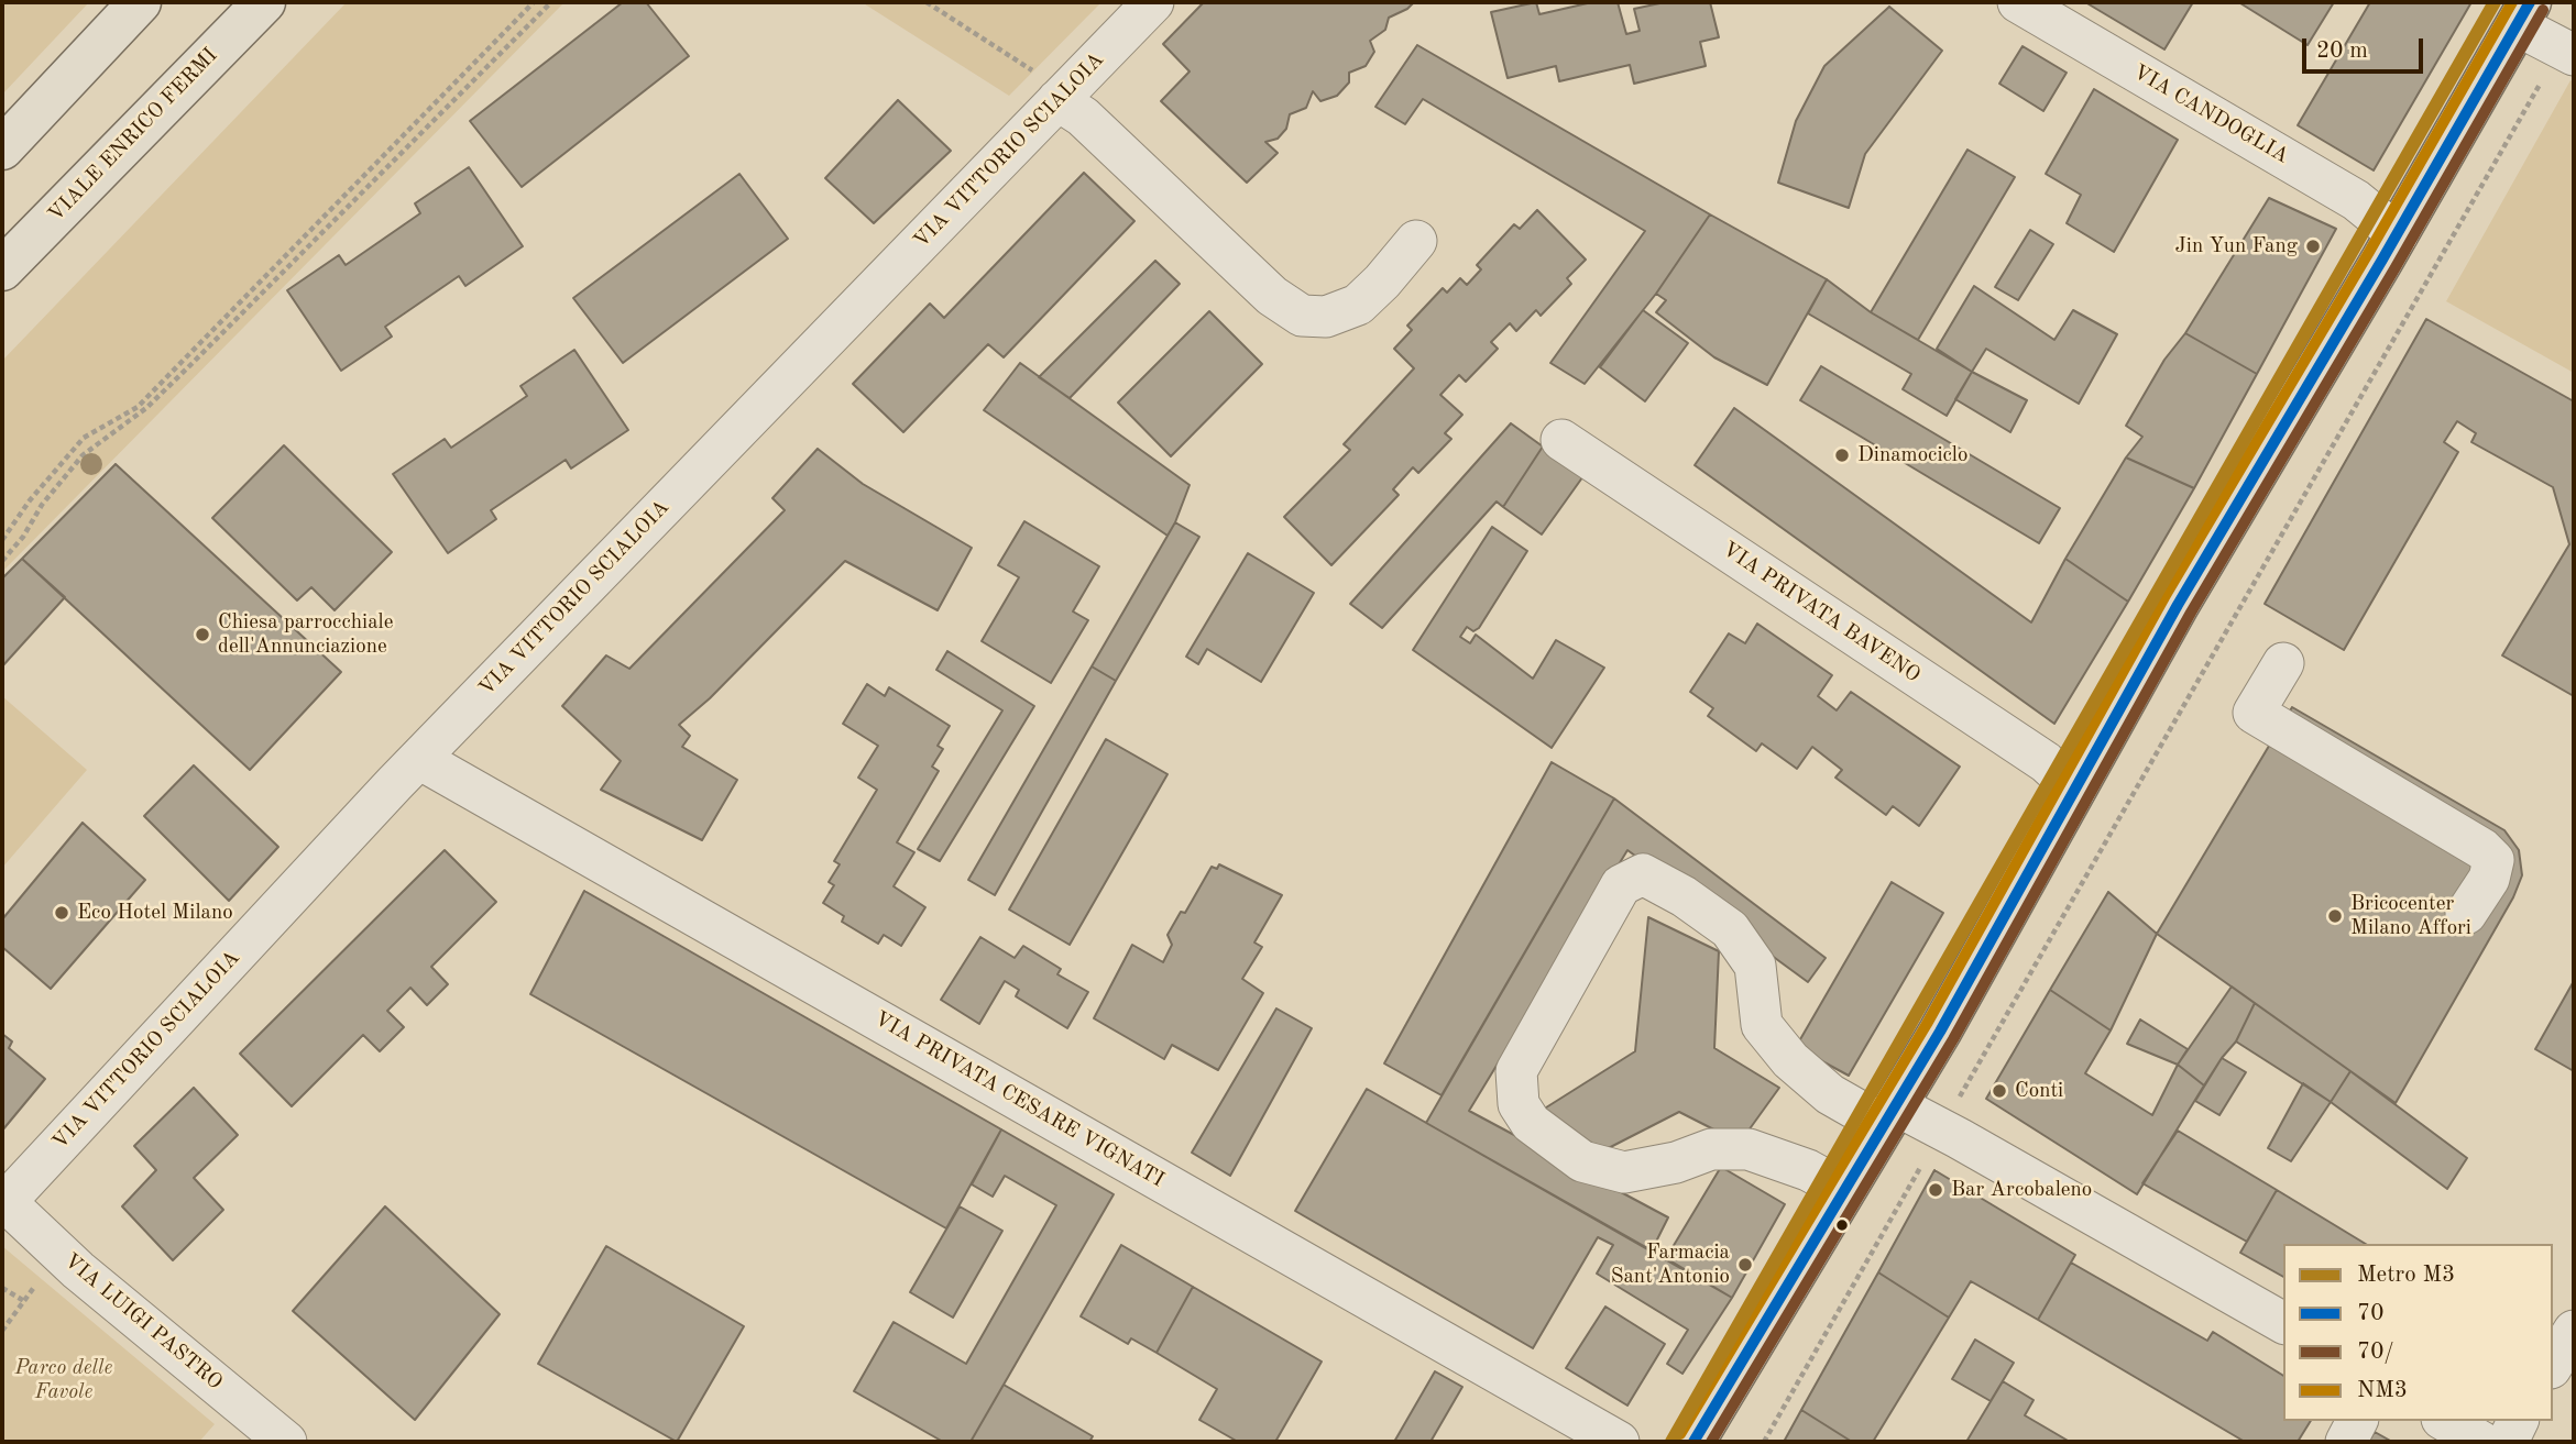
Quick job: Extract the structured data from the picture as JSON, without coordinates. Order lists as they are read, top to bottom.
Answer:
{
  "streets": {
    "main road": ["VIALE ENRICO FERMI"],
    "street": [
      "VIA CANDOGLIA",
      "VIA VITTORIO SCIALOIA",
      "VIA PRIVATA BAVENO",
      "VIA PRIVATA CESARE VIGNATI",
      "VIA LUIGI PASTRO"
    ]
  },
  "crossings": [
    ["VIA VITTORIO SCIALOIA", "VIA PRIVATA CESARE VIGNATI"],
    ["VIA VITTORIO SCIALOIA", "VIA LUIGI PASTRO"]
  ],
  "parks": ["Parco delle Favole"],
  "places": [
    "Jin Yun Fang",
    "Dinamociclo",
    "Chiesa parrocchiale dell'Annunciazione",
    "Eco Hotel Milano",
    "Bricocenter Milano Affori",
    "Conti",
    "Bar Arcobaleno",
    "Farmacia Sant'Antonio"
  ],
  "lines": [
    "metro line M3",
    "transit line 70",
    "transit line NM3",
    "transit line 70/"
  ],
  "legend": [
    "Metro M3",
    "70",
    "70/",
    "NM3"
  ],
  "scale_bar": "20 m"
}
